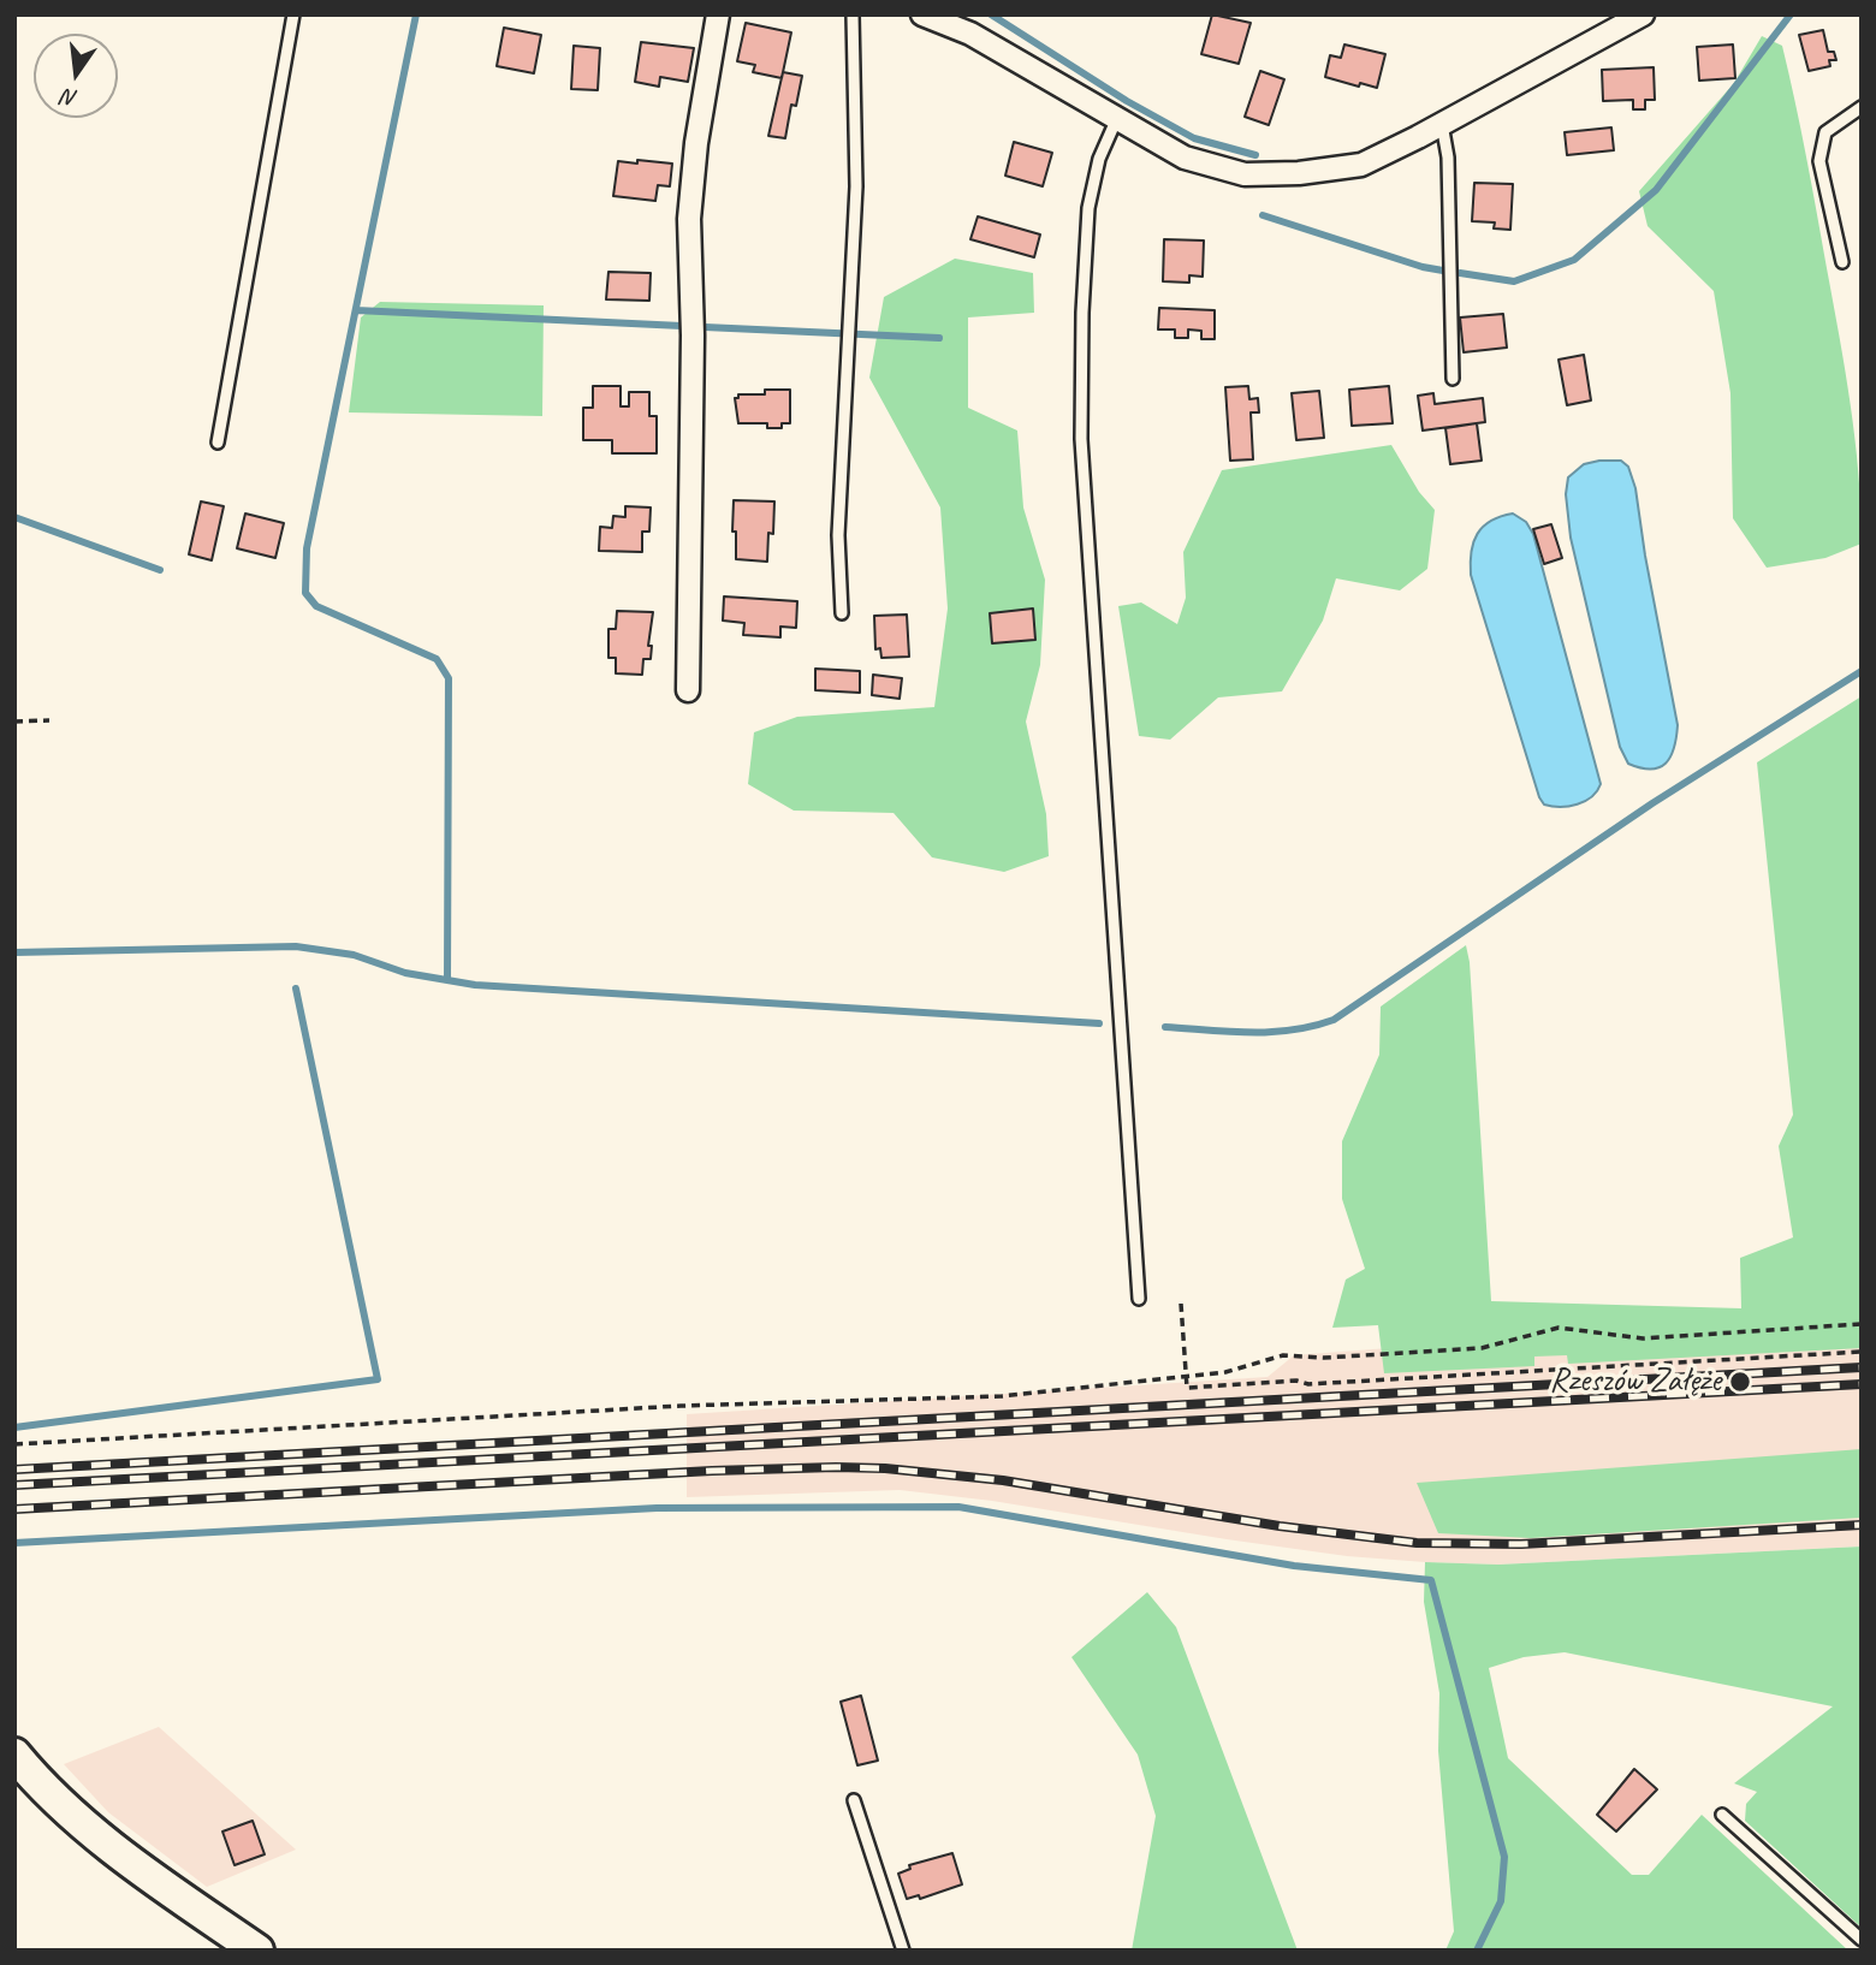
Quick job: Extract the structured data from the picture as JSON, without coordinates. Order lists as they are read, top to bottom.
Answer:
{
  "places": ["Rzeszów Załęże"],
  "north": "bottom"
}
